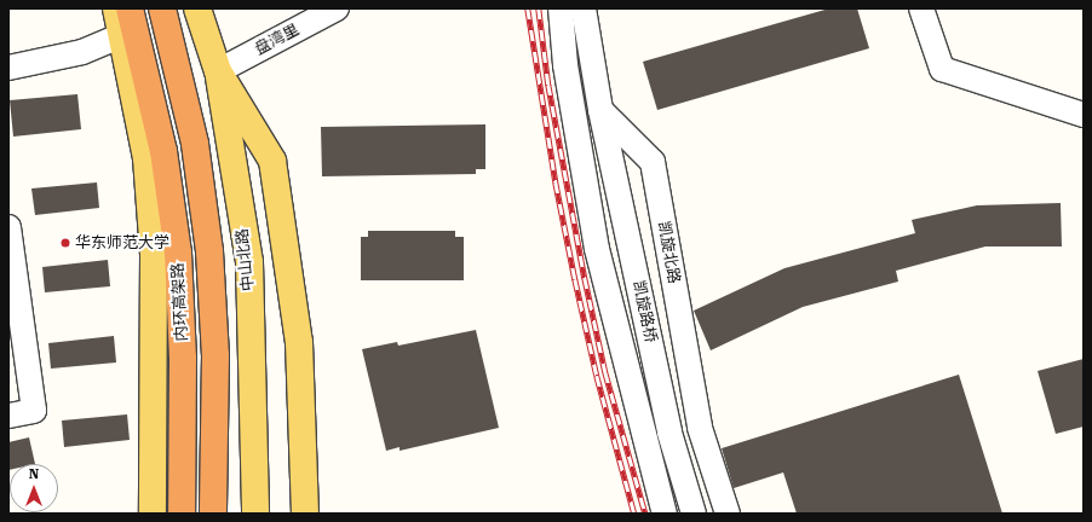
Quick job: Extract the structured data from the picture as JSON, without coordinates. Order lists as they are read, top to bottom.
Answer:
{
  "streets": {
    "highway": ["内环高架路"],
    "main road": ["中山北路"],
    "street": ["盘湾里", "凯旋北路", "凯旋路桥"]
  },
  "crossings": [
    ["盘湾里", "中山北路"],
    ["凯旋北路", "凯旋路桥"]
  ],
  "places": ["华东师范大学"],
  "north": "top"
}
